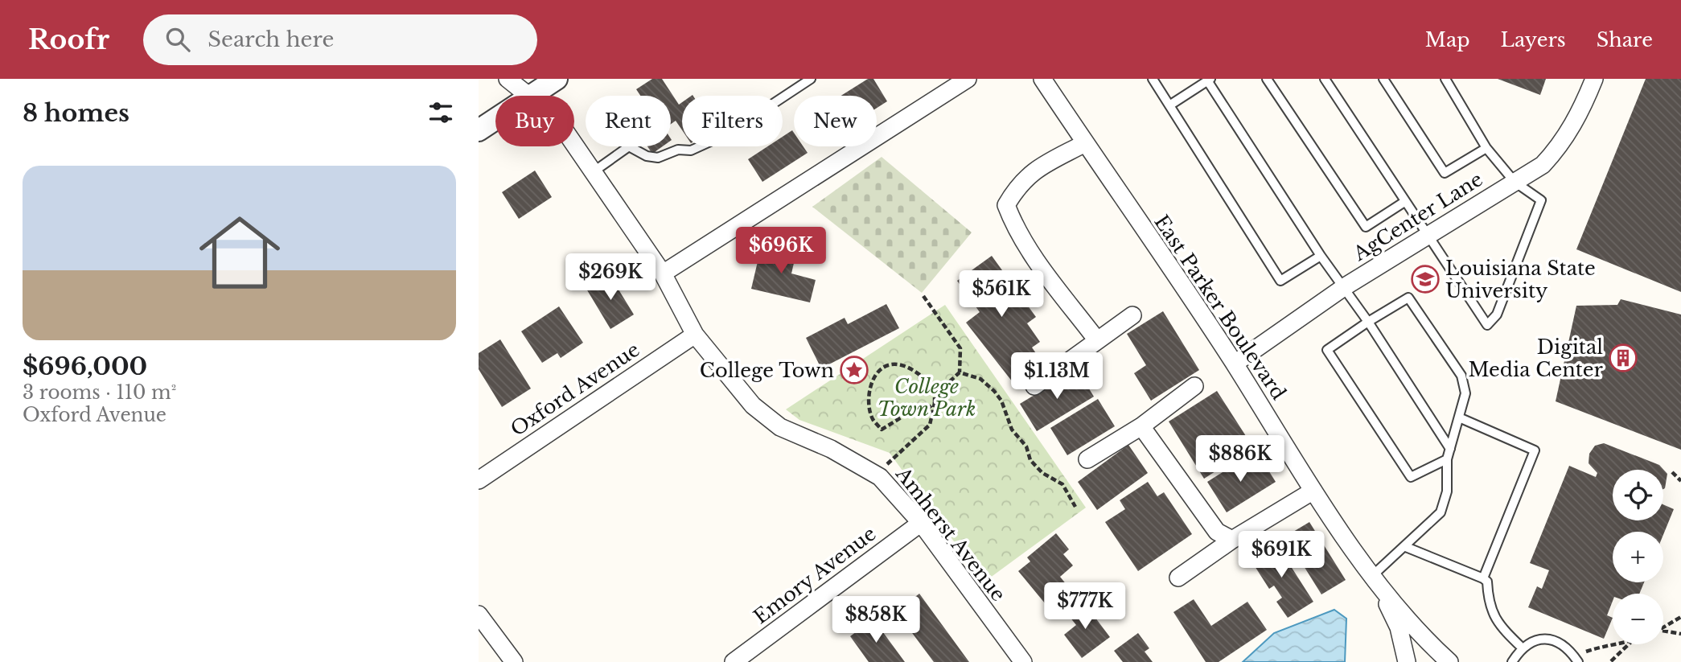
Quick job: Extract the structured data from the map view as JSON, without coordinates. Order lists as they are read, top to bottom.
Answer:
{
  "streets": {
    "street": [
      "AgCenter Lane",
      "East Parker Boulevard",
      "Oxford Avenue",
      "Amherst Avenue",
      "Emory Avenue"
    ]
  },
  "crossings": [
    ["AgCenter Lane", "East Parker Boulevard"],
    ["Oxford Avenue", "Amherst Avenue"],
    ["Amherst Avenue", "Emory Avenue"]
  ],
  "parks": ["College Town Park"],
  "places": {
    "school or university": ["Louisiana State University"],
    "building": ["Digital Media Center"],
    "place": ["College Town"]
  },
  "page": {
    "header": "Roofr",
    "search": "Search here",
    "nav": ["Map", "Layers", "Share"],
    "heading": "8 homes",
    "chip": [
      "Buy",
      "Rent",
      "Filters",
      "New"
    ],
    "list": [
      {
        "name": "$696,000",
        "note": "3 rooms · 110 m² · Oxford Avenue"
      }
    ],
    "price": [
      "$696K",
      "$269K",
      "$561K",
      "$1.13M",
      "$886K",
      "$691K",
      "$777K",
      "$858K"
    ],
    "map_buttons": ["+", "−"]
  }
}
